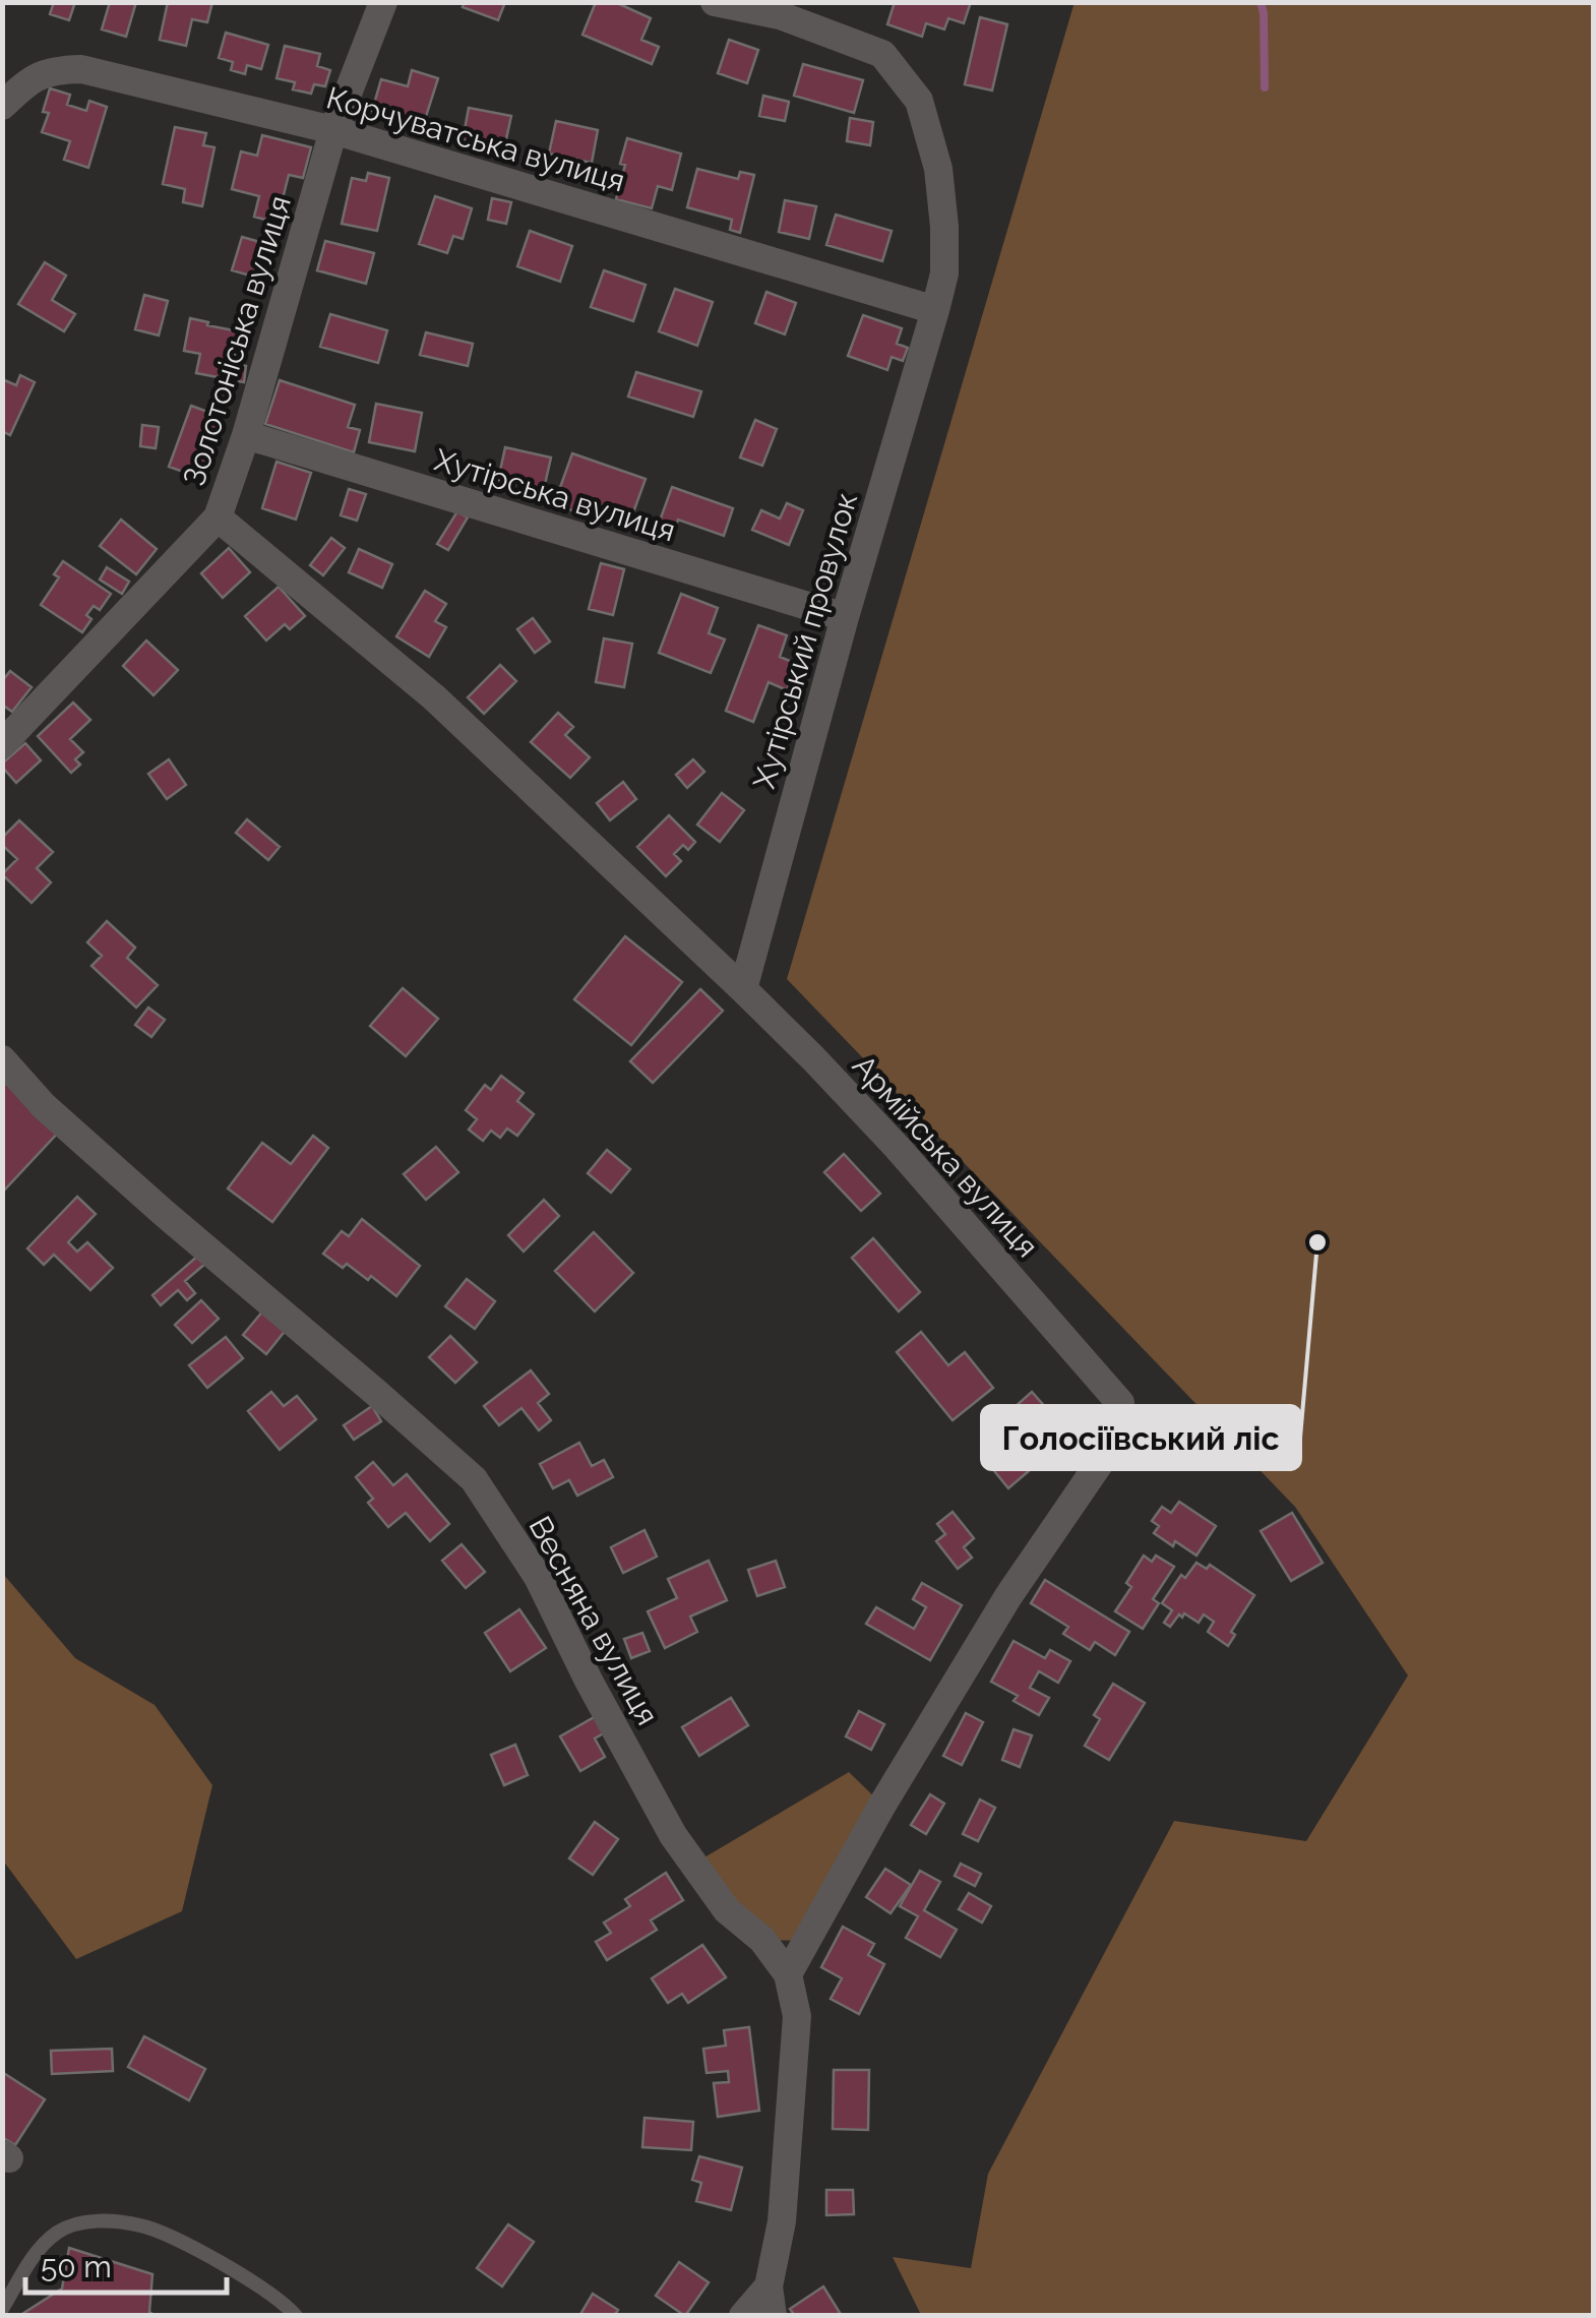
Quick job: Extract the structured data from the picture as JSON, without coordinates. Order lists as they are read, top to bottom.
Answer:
{
  "streets": {
    "street": [
      "Корчуватська вулиця",
      "Золотоніська вулиця",
      "Хутірська вулиця",
      "Хутірський провулок",
      "Армійська вулиця",
      "Весняна вулиця"
    ]
  },
  "crossings": [
    ["Корчуватська вулиця", "Золотоніська вулиця"],
    ["Корчуватська вулиця", "Хутірський провулок"],
    ["Золотоніська вулиця", "Хутірська вулиця"],
    ["Золотоніська вулиця", "Армійська вулиця"],
    ["Хутірська вулиця", "Хутірський провулок"],
    ["Хутірський провулок", "Армійська вулиця"],
    ["Армійська вулиця", "Весняна вулиця"]
  ],
  "places": ["Голосіївський ліс"],
  "scale_bar": "50 m"
}
